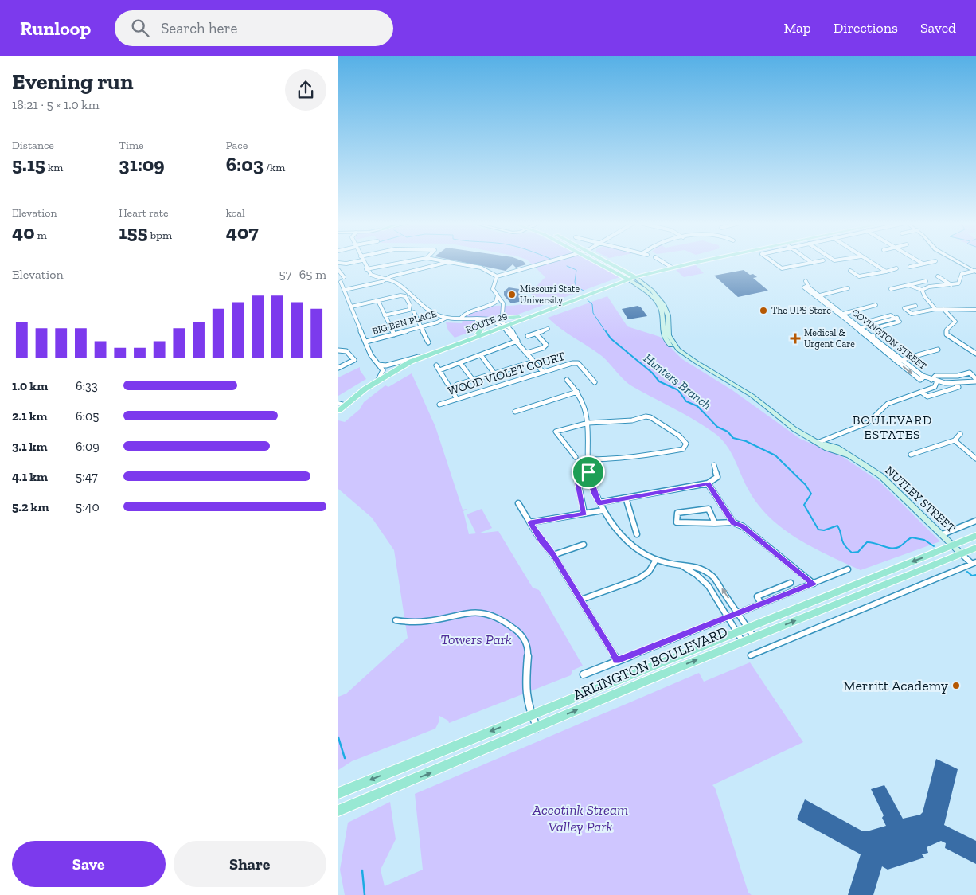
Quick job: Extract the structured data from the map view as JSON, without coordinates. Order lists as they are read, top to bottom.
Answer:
{
  "streets": {
    "main road": ["ROUTE 29", "NUTLEY STREET", "ARLINGTON BOULEVARD"],
    "street": ["BIG BEN PLACE", "COVINGTON STREET", "WOOD VIOLET COURT"]
  },
  "crossings": [
    ["ROUTE 29", "NUTLEY STREET"],
    ["NUTLEY STREET", "ARLINGTON BOULEVARD"]
  ],
  "districts": ["BOULEVARD ESTATES"],
  "water": ["Hunters Branch"],
  "parks": ["Towers Park", "Accotink Stream Valley Park"],
  "places": {
    "other": ["Missouri State University", "The UPS Store", "Merritt Academy"],
    "health": ["Medical & Urgent Care"]
  },
  "page": {
    "header": "Runloop",
    "search": "Search here",
    "nav": ["Map", "Directions", "Saved"],
    "heading": ["Evening run", "18:21 · 5 × 1.0 km"],
    "stats": [
      ["Distance", "5.15 km"],
      ["Time", "31:09"],
      ["Pace", "6:03 /km"],
      ["Elevation", "40 m"],
      ["Heart rate", "155 bpm"],
      ["kcal", "407"]
    ],
    "chart": ["Elevation", "57–65 m"],
    "list": [
      {
        "name": "1.0 km",
        "note": "6:33"
      },
      {
        "name": "2.1 km",
        "note": "6:05"
      },
      {
        "name": "3.1 km",
        "note": "6:09"
      },
      {
        "name": "4.1 km",
        "note": "5:47"
      },
      {
        "name": "5.2 km",
        "note": "5:40"
      }
    ],
    "buttons": ["Save", "Share"]
  }
}
